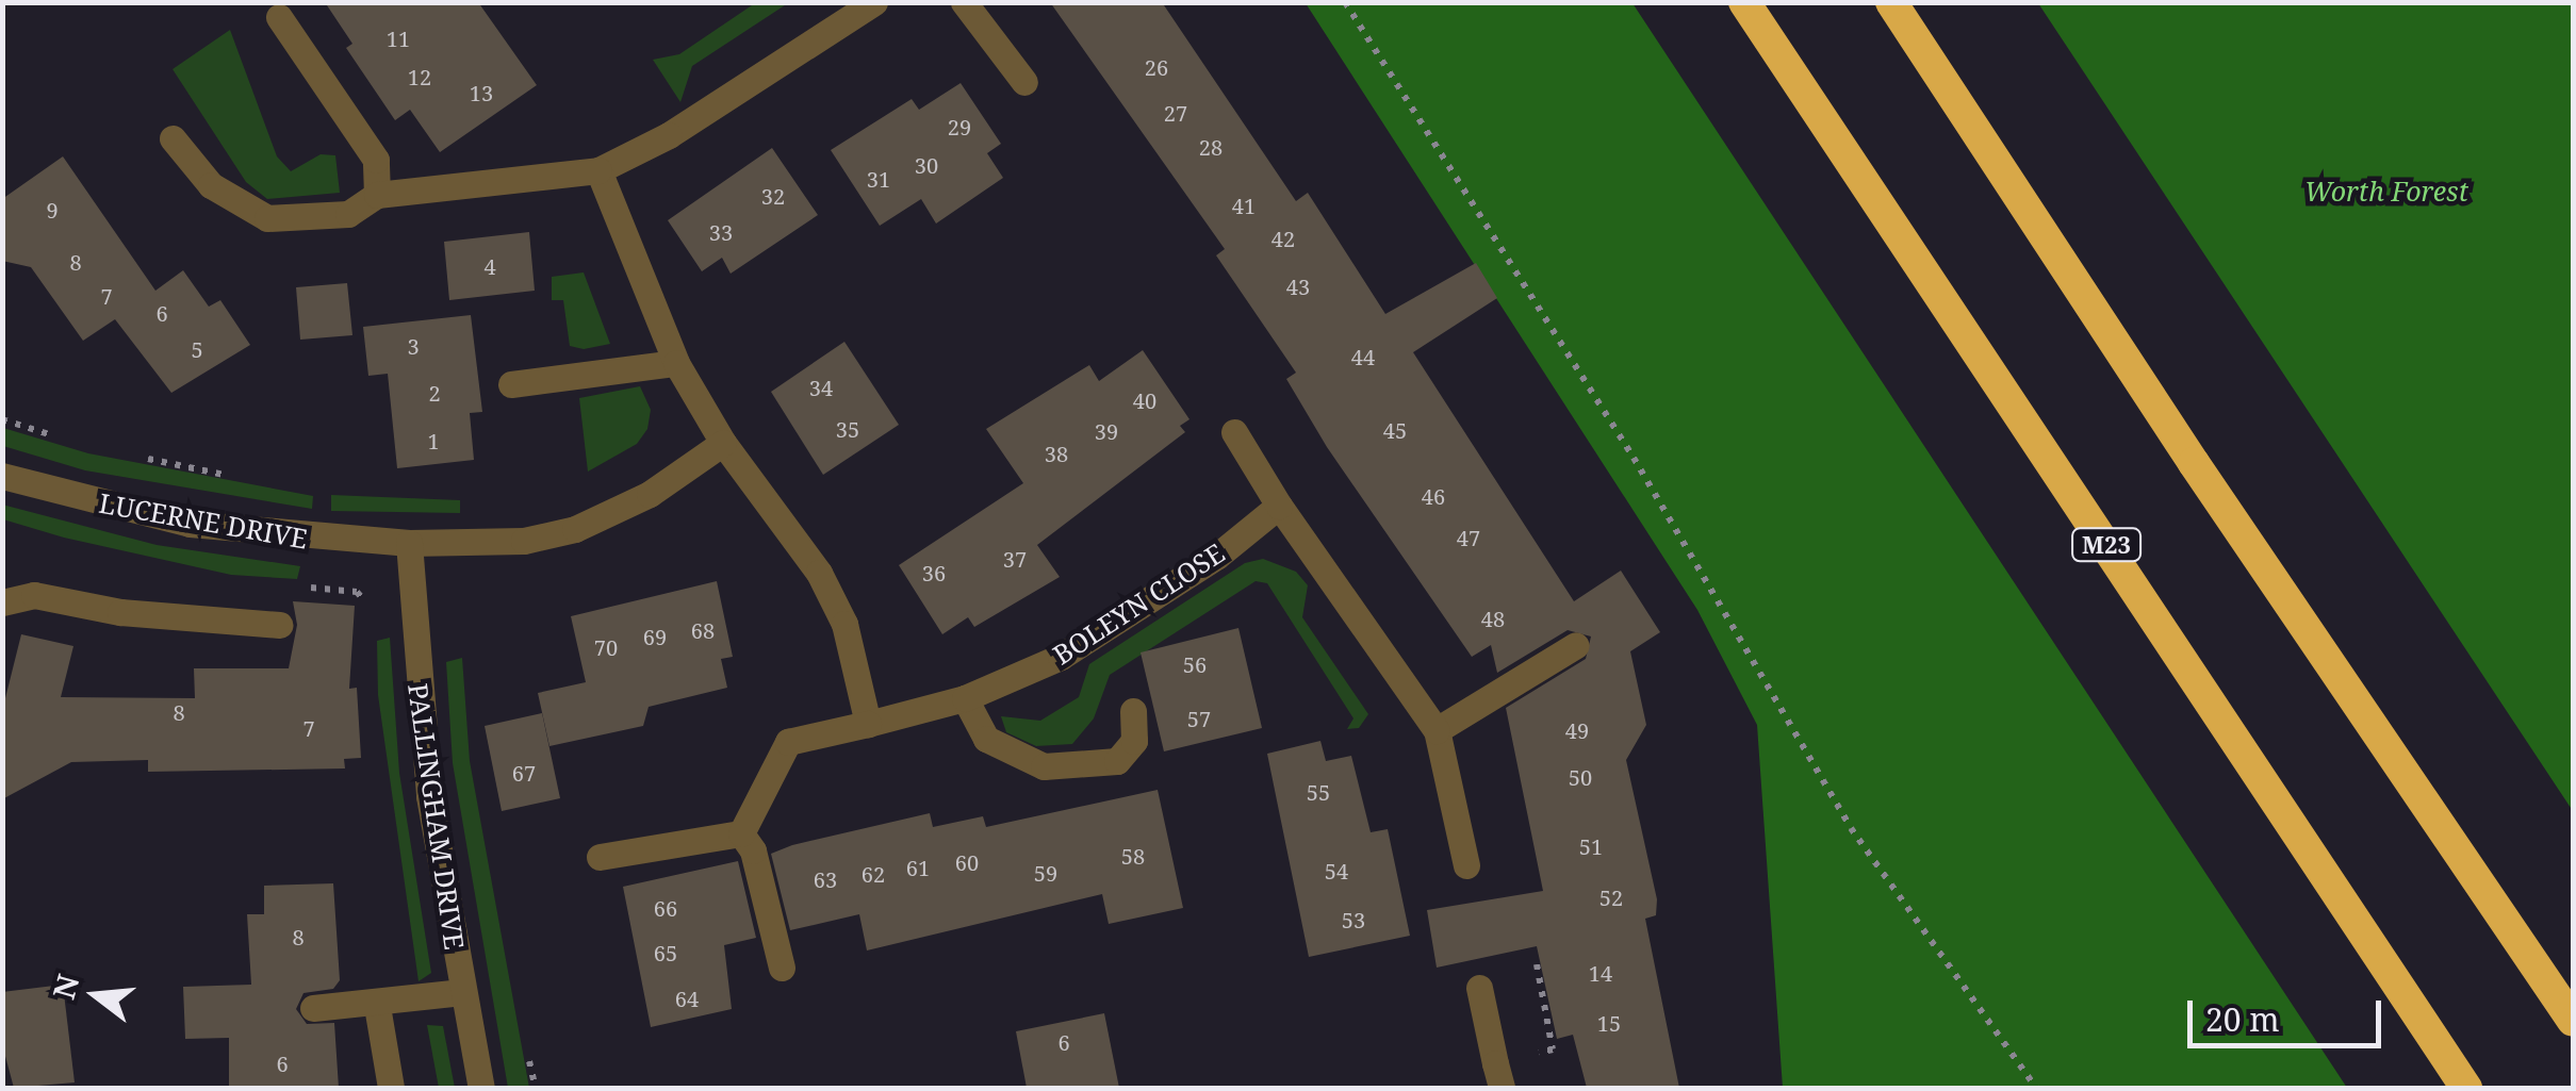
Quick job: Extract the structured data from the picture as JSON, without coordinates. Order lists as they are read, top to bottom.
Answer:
{
  "streets": {
    "highway": ["M23"],
    "street": ["LUCERNE DRIVE", "BOLEYN CLOSE", "PALLINGHAM DRIVE"]
  },
  "crossings": [
    ["LUCERNE DRIVE", "PALLINGHAM DRIVE"]
  ],
  "parks": ["Worth Forest"],
  "house_numbers": [
    "11",
    "26",
    "12",
    "13",
    "27",
    "29",
    "28",
    "30",
    "31",
    "32",
    "41",
    "9",
    "33",
    "42",
    "8",
    "4",
    "43",
    "7",
    "6",
    "3",
    "5",
    "44",
    "34",
    "2",
    "40",
    "35",
    "45",
    "39",
    "1",
    "38",
    "46",
    "47",
    "37",
    "36",
    "48",
    "68",
    "69",
    "70",
    "56",
    "8",
    "57",
    "7",
    "49",
    "67",
    "50",
    "55",
    "51",
    "58",
    "60",
    "61",
    "54",
    "59",
    "62",
    "63",
    "52",
    "66",
    "53",
    "8",
    "65",
    "14",
    "64",
    "15",
    "6",
    "6"
  ],
  "scale_bar": "20 m",
  "north": "left"
}
